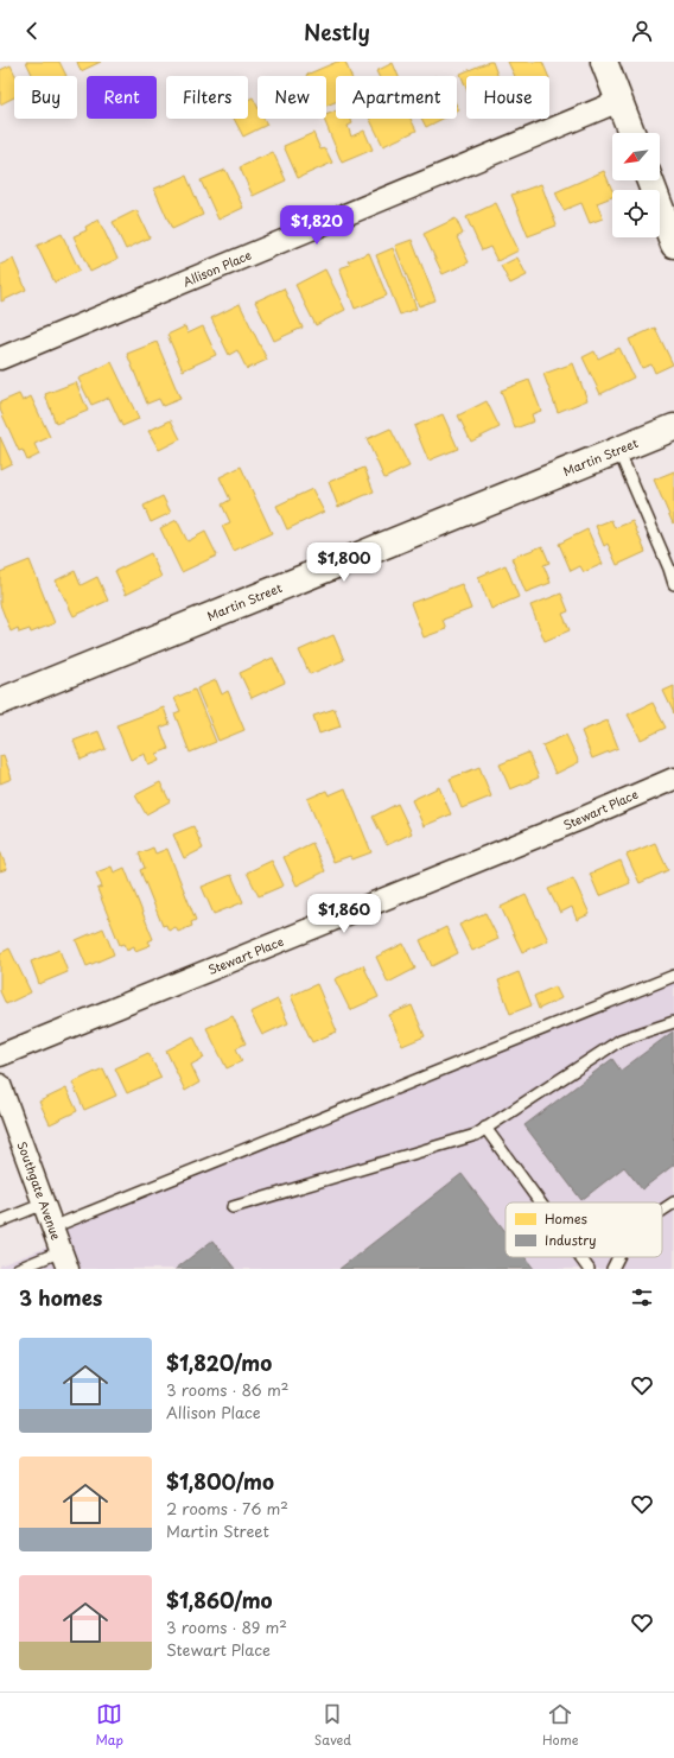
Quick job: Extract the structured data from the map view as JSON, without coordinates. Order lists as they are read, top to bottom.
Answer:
{
  "streets": {
    "street": [
      "Allison Place",
      "Martin Street",
      "Stewart Place",
      "Southgate Avenue"
    ]
  },
  "legend": ["Homes", "Industry"],
  "north": "bottom left",
  "page": {
    "header": "Nestly",
    "chip": [
      "Buy",
      "Rent",
      "Filters",
      "New",
      "Apartment",
      "House"
    ],
    "price": ["$1,820", "$1,800", "$1,860"],
    "heading": "3 homes",
    "list": [
      {
        "name": "$1,820/mo",
        "note": "3 rooms · 86 m² · Allison Place"
      },
      {
        "name": "$1,800/mo",
        "note": "2 rooms · 76 m² · Martin Street"
      },
      {
        "name": "$1,860/mo",
        "note": "3 rooms · 89 m² · Stewart Place"
      }
    ],
    "tabs": ["Map", "Saved", "Home"]
  }
}
